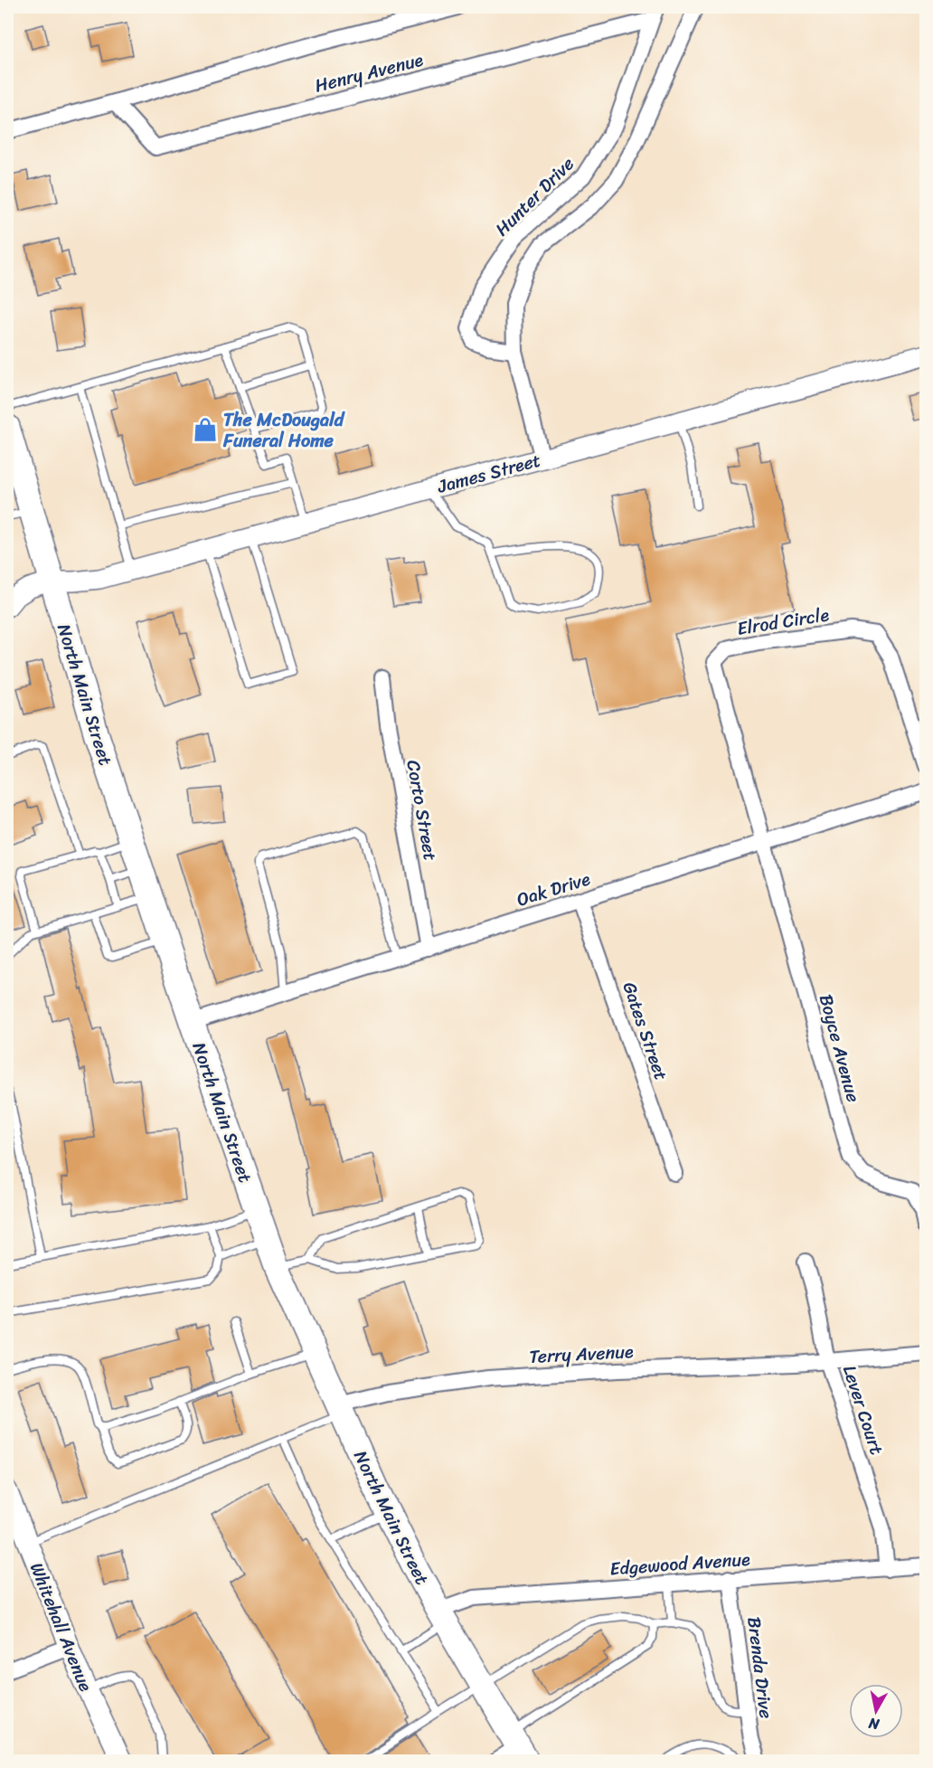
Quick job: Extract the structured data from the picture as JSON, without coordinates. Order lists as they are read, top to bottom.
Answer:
{
  "streets": {
    "main road": ["North Main Street"],
    "street": [
      "Henry Avenue",
      "Hunter Drive",
      "James Street",
      "Elrod Circle",
      "Corto Street",
      "Oak Drive",
      "Gates Street",
      "Boyce Avenue",
      "Terry Avenue",
      "Lever Court",
      "Edgewood Avenue",
      "Whitehall Avenue",
      "Brenda Drive"
    ]
  },
  "crossings": [
    ["Henry Avenue", "Hunter Drive"],
    ["James Street", "North Main Street"],
    ["Elrod Circle", "Oak Drive"],
    ["Elrod Circle", "Boyce Avenue"],
    ["North Main Street", "Oak Drive"],
    ["North Main Street", "Terry Avenue"],
    ["North Main Street", "Edgewood Avenue"],
    ["Corto Street", "Oak Drive"],
    ["Oak Drive", "Gates Street"],
    ["Oak Drive", "Boyce Avenue"],
    ["Terry Avenue", "Lever Court"],
    ["Lever Court", "Edgewood Avenue"],
    ["Edgewood Avenue", "Brenda Drive"]
  ],
  "places": {
    "shop": ["The McDougald Funeral Home"]
  },
  "north": "bottom"
}
